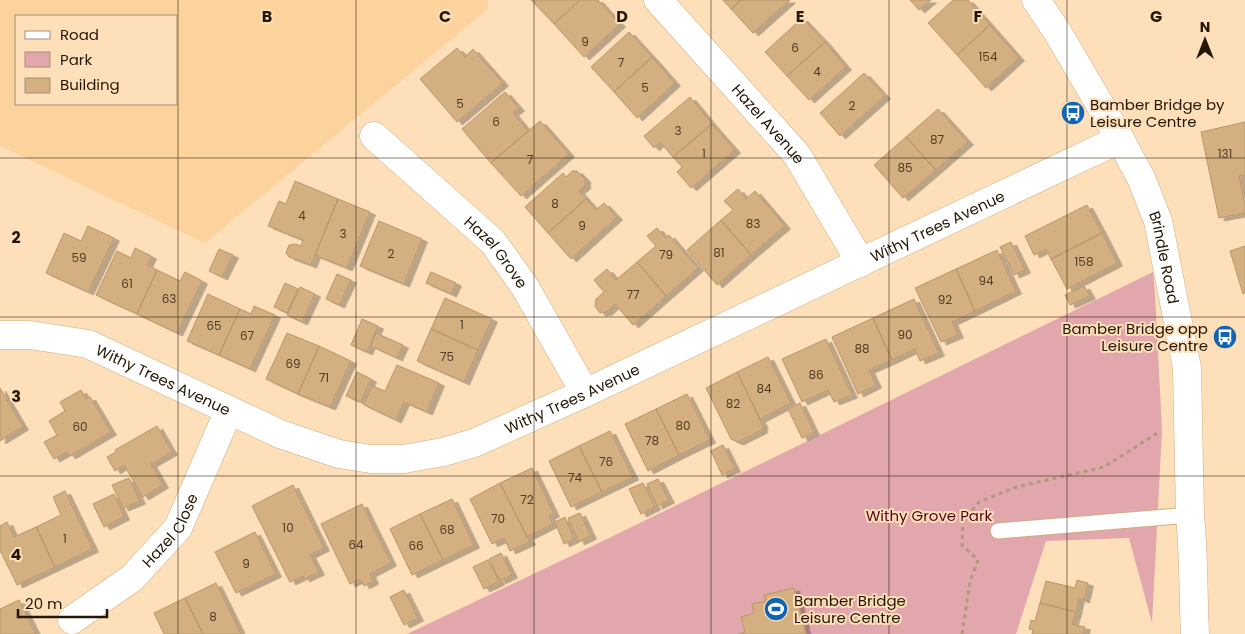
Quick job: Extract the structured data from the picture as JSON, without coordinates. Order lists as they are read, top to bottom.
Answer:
{
  "streets": {
    "street": [
      "Hazel Avenue",
      "Withy Trees Avenue",
      "Hazel Grove",
      "Brindle Road",
      "Hazel Close"
    ]
  },
  "crossings": [
    ["Hazel Avenue", "Withy Trees Avenue"],
    ["Withy Trees Avenue", "Hazel Grove"],
    ["Withy Trees Avenue", "Brindle Road"],
    ["Withy Trees Avenue", "Hazel Close"]
  ],
  "parks": ["Withy Grove Park"],
  "places": {
    "bus stop": ["Bamber Bridge by Leisure Centre", "Bamber Bridge opp Leisure Centre"],
    "sports": ["Bamber Bridge Leisure Centre"]
  },
  "house_numbers": [
    "9",
    "6",
    "154",
    "7",
    "4",
    "5",
    "5",
    "2",
    "6",
    "3",
    "87",
    "1",
    "131",
    "7",
    "85",
    "8",
    "4",
    "83",
    "9",
    "3",
    "81",
    "2",
    "79",
    "59",
    "158",
    "94",
    "61",
    "77",
    "63",
    "92",
    "1",
    "65",
    "90",
    "67",
    "88",
    "75",
    "69",
    "86",
    "71",
    "84",
    "82",
    "80",
    "60",
    "78",
    "76",
    "74",
    "72",
    "70",
    "10",
    "68",
    "1",
    "64",
    "66",
    "9",
    "8"
  ],
  "legend": ["Road", "Park", "Building"],
  "scale_bar": "20 m",
  "north": "top",
  "grid": {
    "columns": [
      "B",
      "C",
      "D",
      "E",
      "F",
      "G"
    ],
    "rows": ["2", "3", "4"]
  }
}
